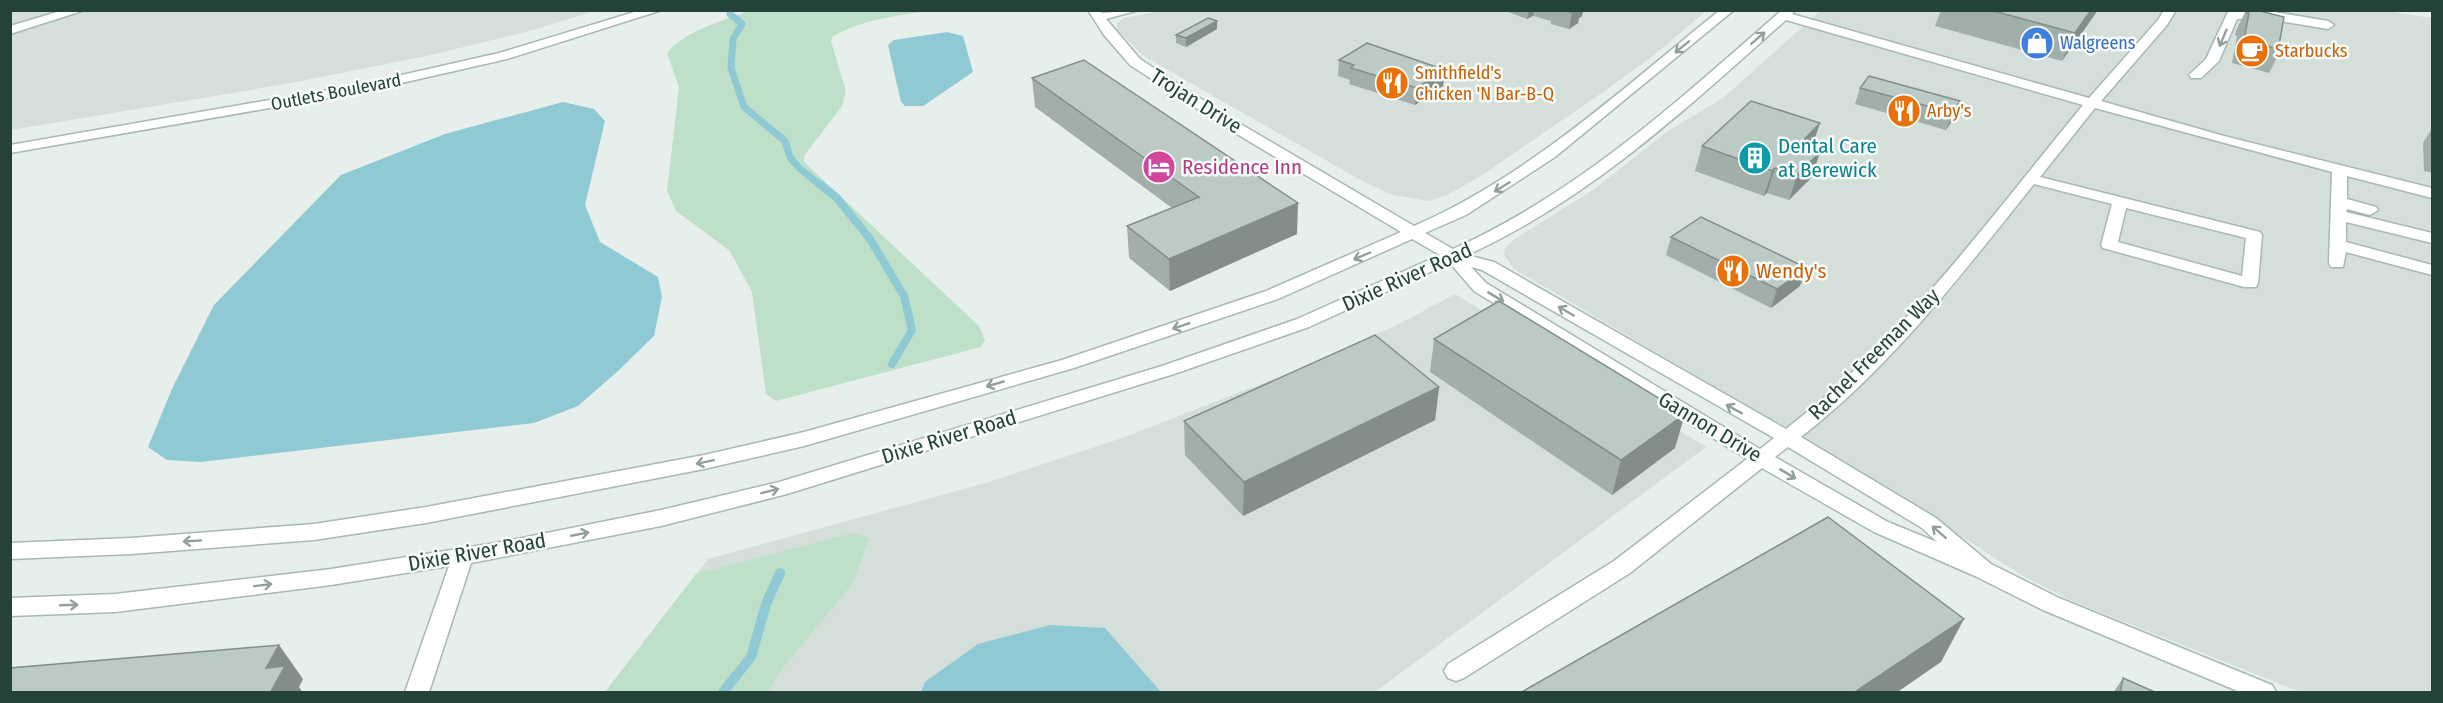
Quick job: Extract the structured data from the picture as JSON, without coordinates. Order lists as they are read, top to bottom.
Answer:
{
  "streets": {
    "street": [
      "Outlets Boulevard",
      "Trojan Drive",
      "Dixie River Road",
      "Rachel Freeman Way",
      "Gannon Drive"
    ]
  },
  "crossings": [
    ["Trojan Drive", "Dixie River Road"],
    ["Trojan Drive", "Gannon Drive"],
    ["Dixie River Road", "Gannon Drive"],
    ["Rachel Freeman Way", "Gannon Drive"]
  ],
  "places": {
    "shop": ["Walgreens"],
    "cafe": ["Starbucks"],
    "restaurant": ["Smithfield's Chicken 'N Bar-B-Q", "Arby's", "Wendy's"],
    "building": ["Dental Care at Berewick"],
    "hotel": ["Residence Inn"]
  }
}
